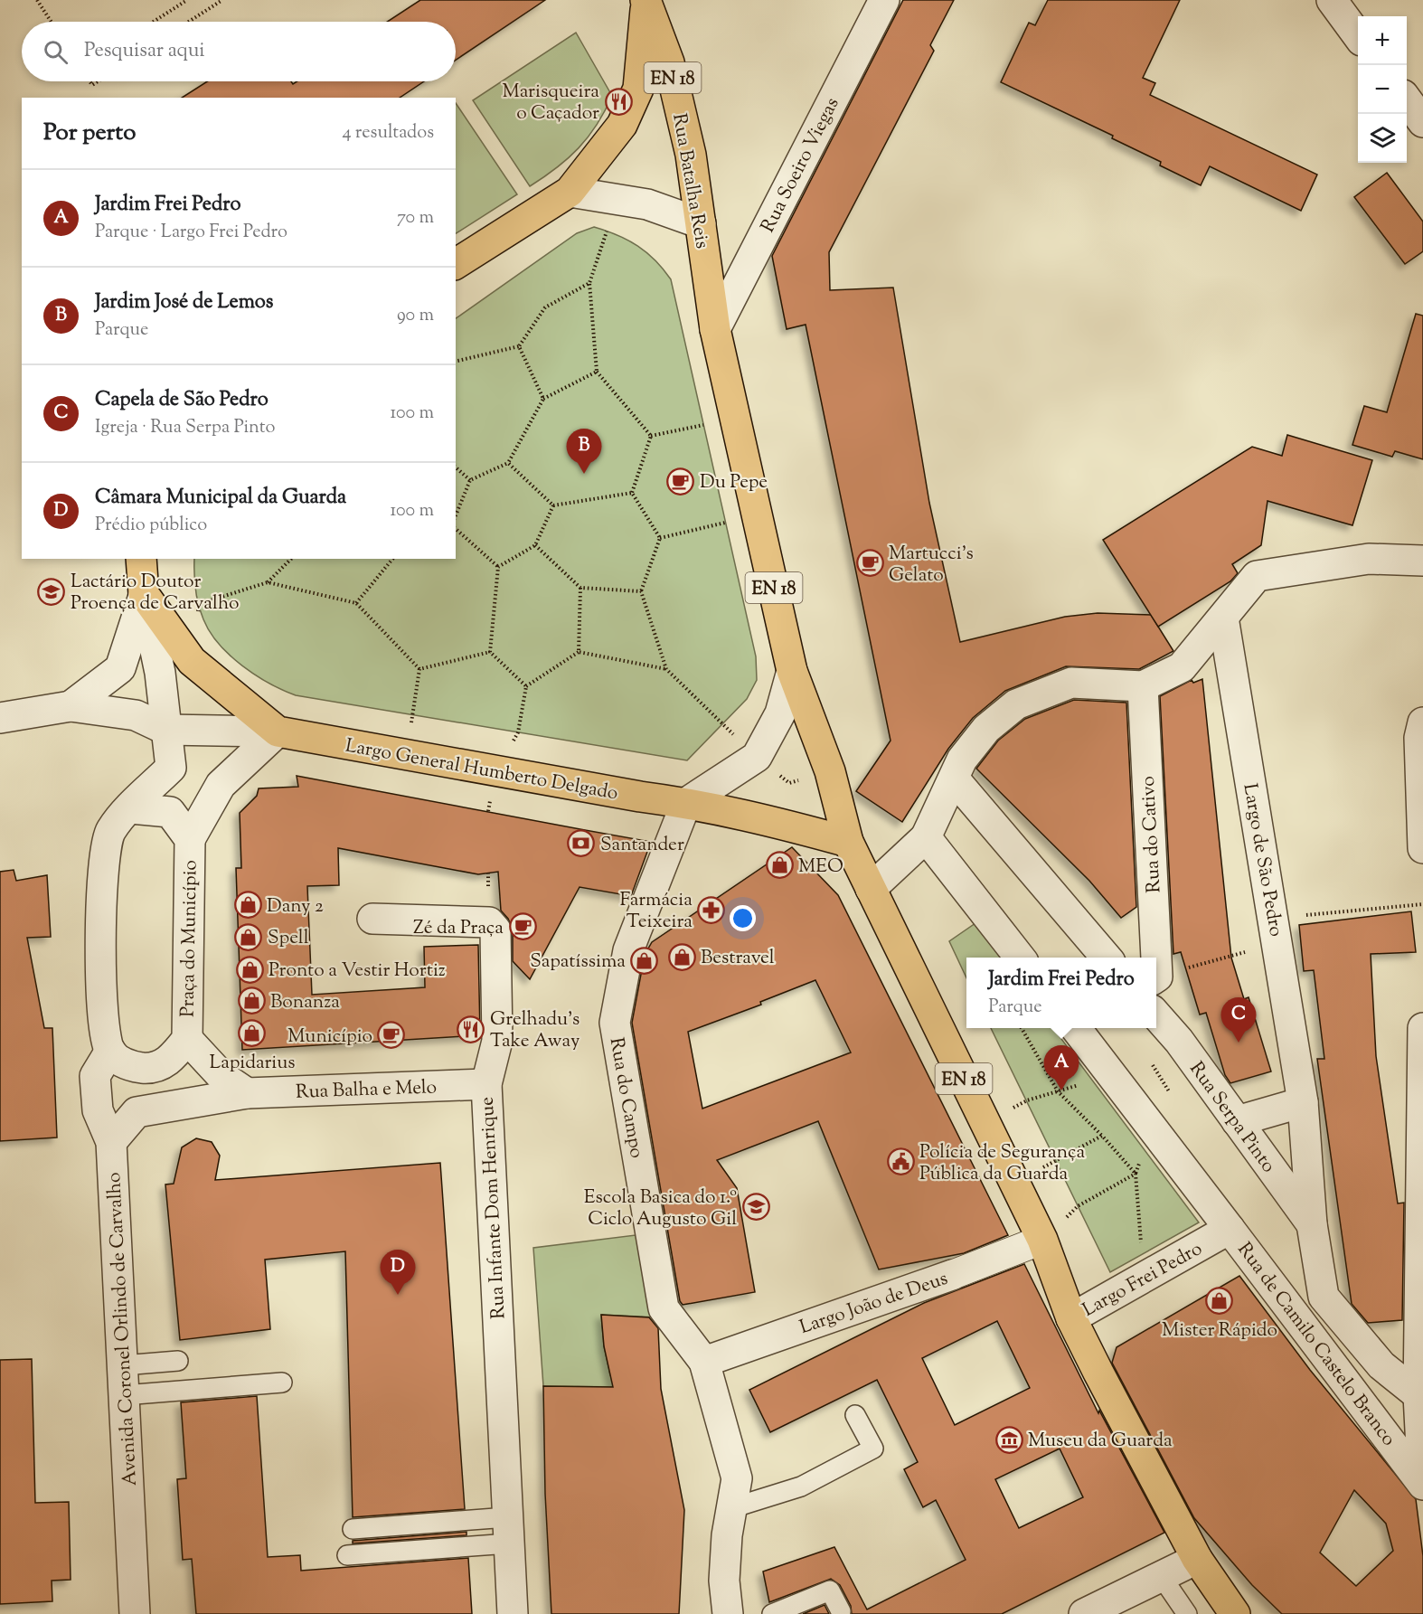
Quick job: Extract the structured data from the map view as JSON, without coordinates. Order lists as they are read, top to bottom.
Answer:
{
  "streets": {
    "main road": [
      "EN 18",
      "Rua Batalha Reis",
      "Largo General Humberto Delgado",
      "Largo Frei Pedro"
    ],
    "street": [
      "Rua Soeiro Viegas",
      "Rua do Cativo",
      "Largo de São Pedro",
      "Praça do Município",
      "Rua Balha e Melo",
      "Rua do Campo",
      "Rua Serpa Pinto",
      "Rua Infante Dom Henrique",
      "Largo João de Deus",
      "Avenida Coronel Orlindo de Carvalho",
      "Rua de Camilo Castelo Branco"
    ]
  },
  "crossings": [
    ["EN 18", "Rua Soeiro Viegas"],
    ["EN 18", "Rua Batalha Reis"],
    ["EN 18", "Largo General Humberto Delgado"],
    ["EN 18", "Largo Frei Pedro"],
    ["Rua Soeiro Viegas", "Rua Batalha Reis"],
    ["Largo General Humberto Delgado", "Praça do Município"],
    ["Largo General Humberto Delgado", "Rua do Campo"],
    ["Largo General Humberto Delgado", "Largo Frei Pedro"],
    ["Largo de São Pedro", "Rua Serpa Pinto"],
    ["Praça do Município", "Rua Balha e Melo"],
    ["Praça do Município", "Avenida Coronel Orlindo de Carvalho"],
    ["Rua Balha e Melo", "Rua Infante Dom Henrique"],
    ["Rua do Campo", "Largo João de Deus"],
    ["Largo Frei Pedro", "Largo João de Deus"],
    ["Largo Frei Pedro", "Rua de Camilo Castelo Branco"]
  ],
  "places": {
    "restaurant": ["Marisqueira o Caçador", "Grelhadu's Take Away"],
    "cafe": [
      "Du Pepe",
      "Martucci's Gelato",
      "Zé da Praça",
      "Município"
    ],
    "school or university": ["Lactário Doutor Proença de Carvalho", "Escola Basica do 1.º Ciclo Augusto Gil"],
    "bank": ["Santander"],
    "shop": [
      "MEO",
      "Dany 2",
      "Spell",
      "Bestravel",
      "Sapatíssima",
      "Pronto a Vestir Hortiz",
      "Bonanza",
      "Lapidarius",
      "Mister Rápido"
    ],
    "pharmacy": ["Farmácia Teixeira"],
    "public building": ["Polícia de Segurança Pública da Guarda"],
    "museum": ["Museu da Guarda"]
  },
  "page": {
    "map_buttons": ["+", "−"],
    "search": "Pesquisar aqui",
    "heading": ["Por perto", "4 resultados"],
    "list": [
      {
        "mark": "A",
        "name": "Jardim Frei Pedro",
        "note": "Parque · Largo Frei Pedro",
        "value": "70 m"
      },
      {
        "mark": "B",
        "name": "Jardim José de Lemos",
        "note": "Parque",
        "value": "90 m"
      },
      {
        "mark": "C",
        "name": "Capela de São Pedro",
        "note": "Igreja · Rua Serpa Pinto",
        "value": "100 m"
      },
      {
        "mark": "D",
        "name": "Câmara Municipal da Guarda",
        "note": "Prédio público",
        "value": "100 m"
      }
    ],
    "pins": [
      "B",
      "C",
      "A",
      "D"
    ],
    "popup": ["Jardim Frei Pedro", "Parque"]
  }
}
